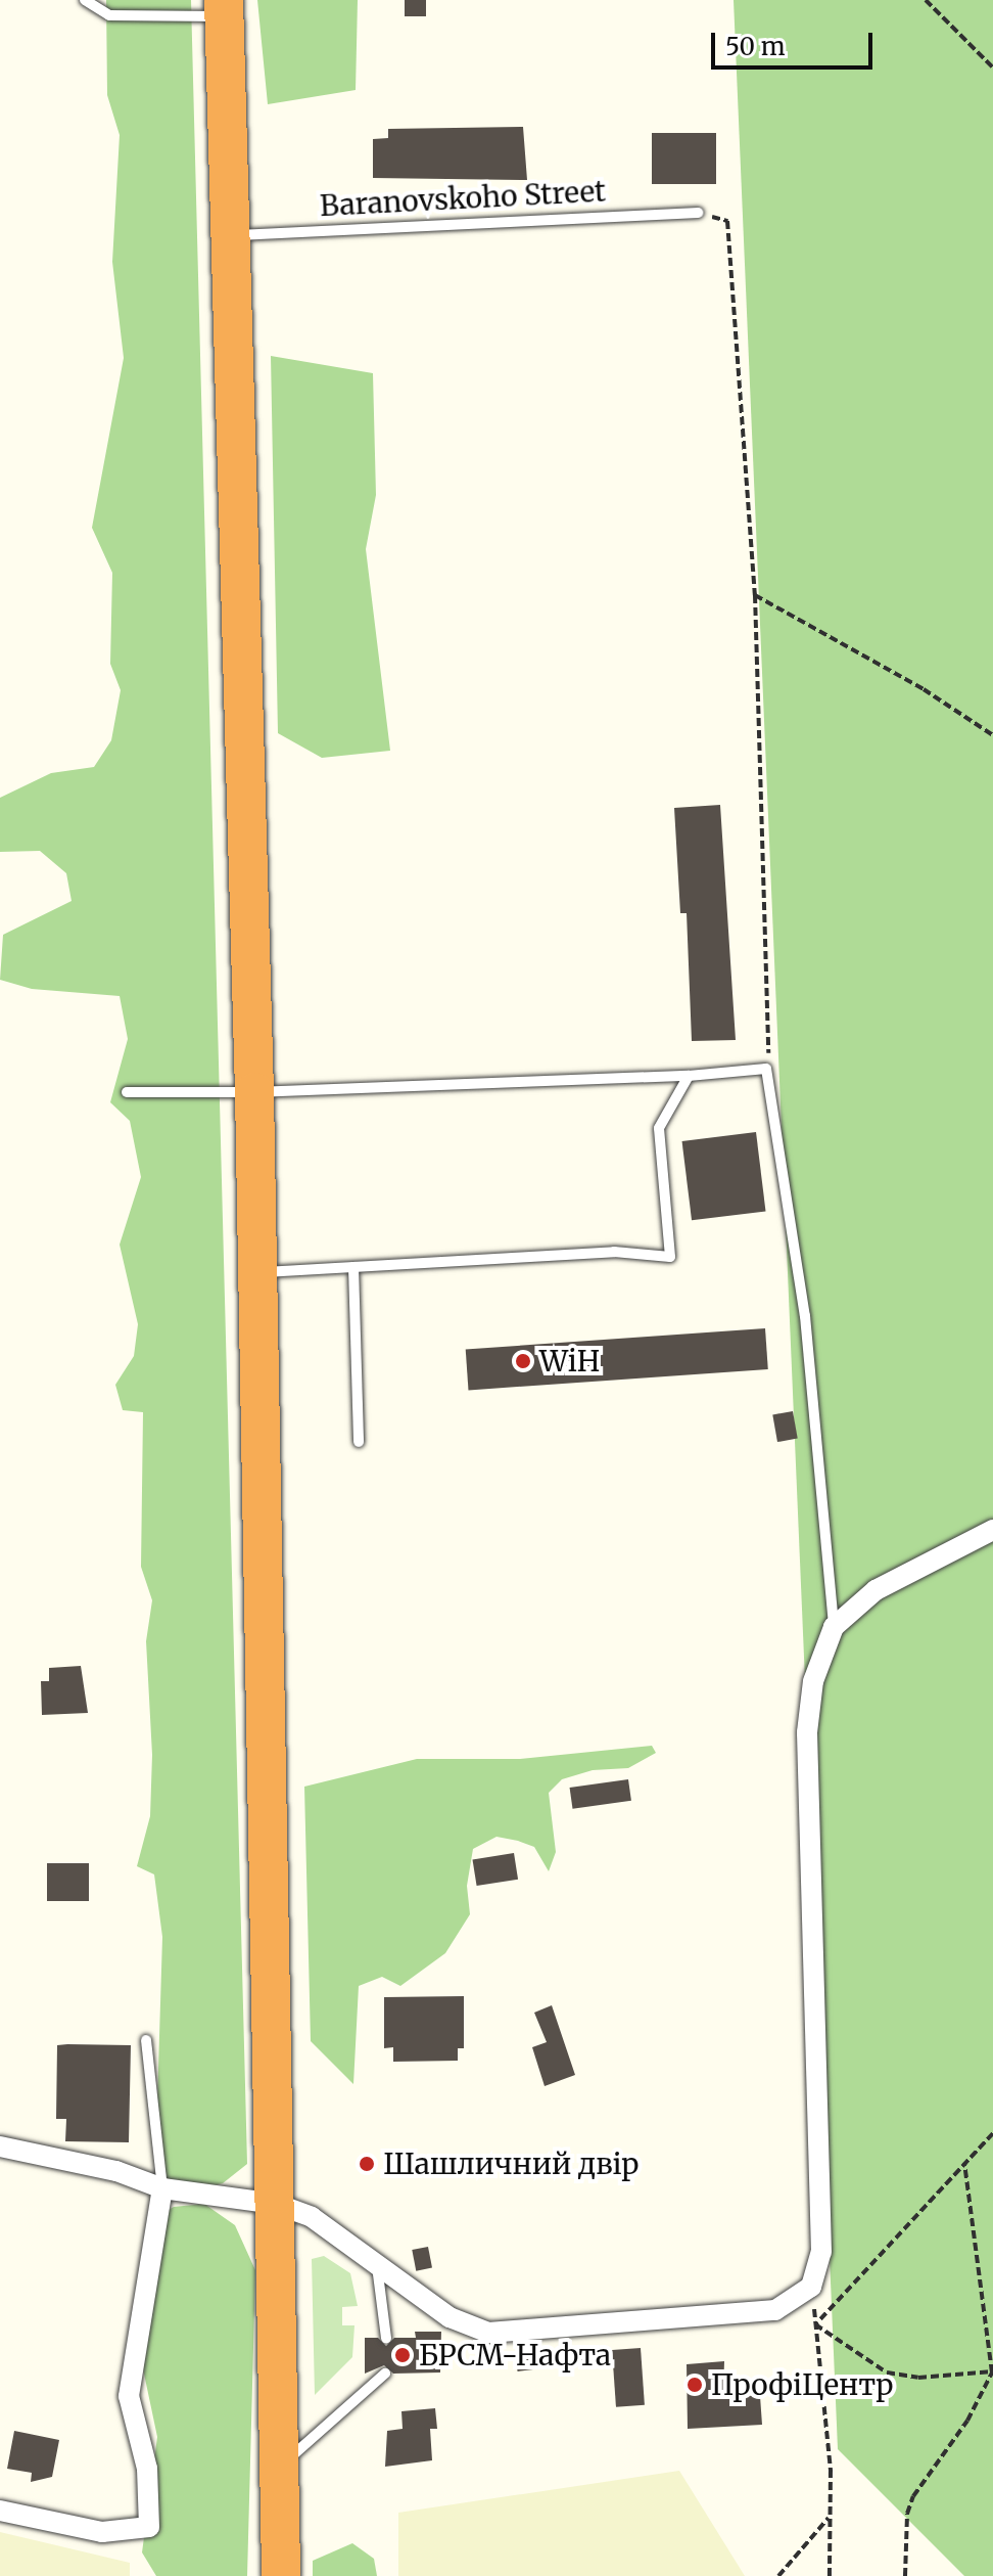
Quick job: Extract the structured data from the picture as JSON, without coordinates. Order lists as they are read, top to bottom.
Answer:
{
  "streets": {
    "lane": ["Baranovskoho Street"]
  },
  "places": [
    "WiH",
    "Шашличний двір",
    "БРСМ-Нафта",
    "ПрофіЦентр"
  ],
  "scale_bar": "50 m"
}
